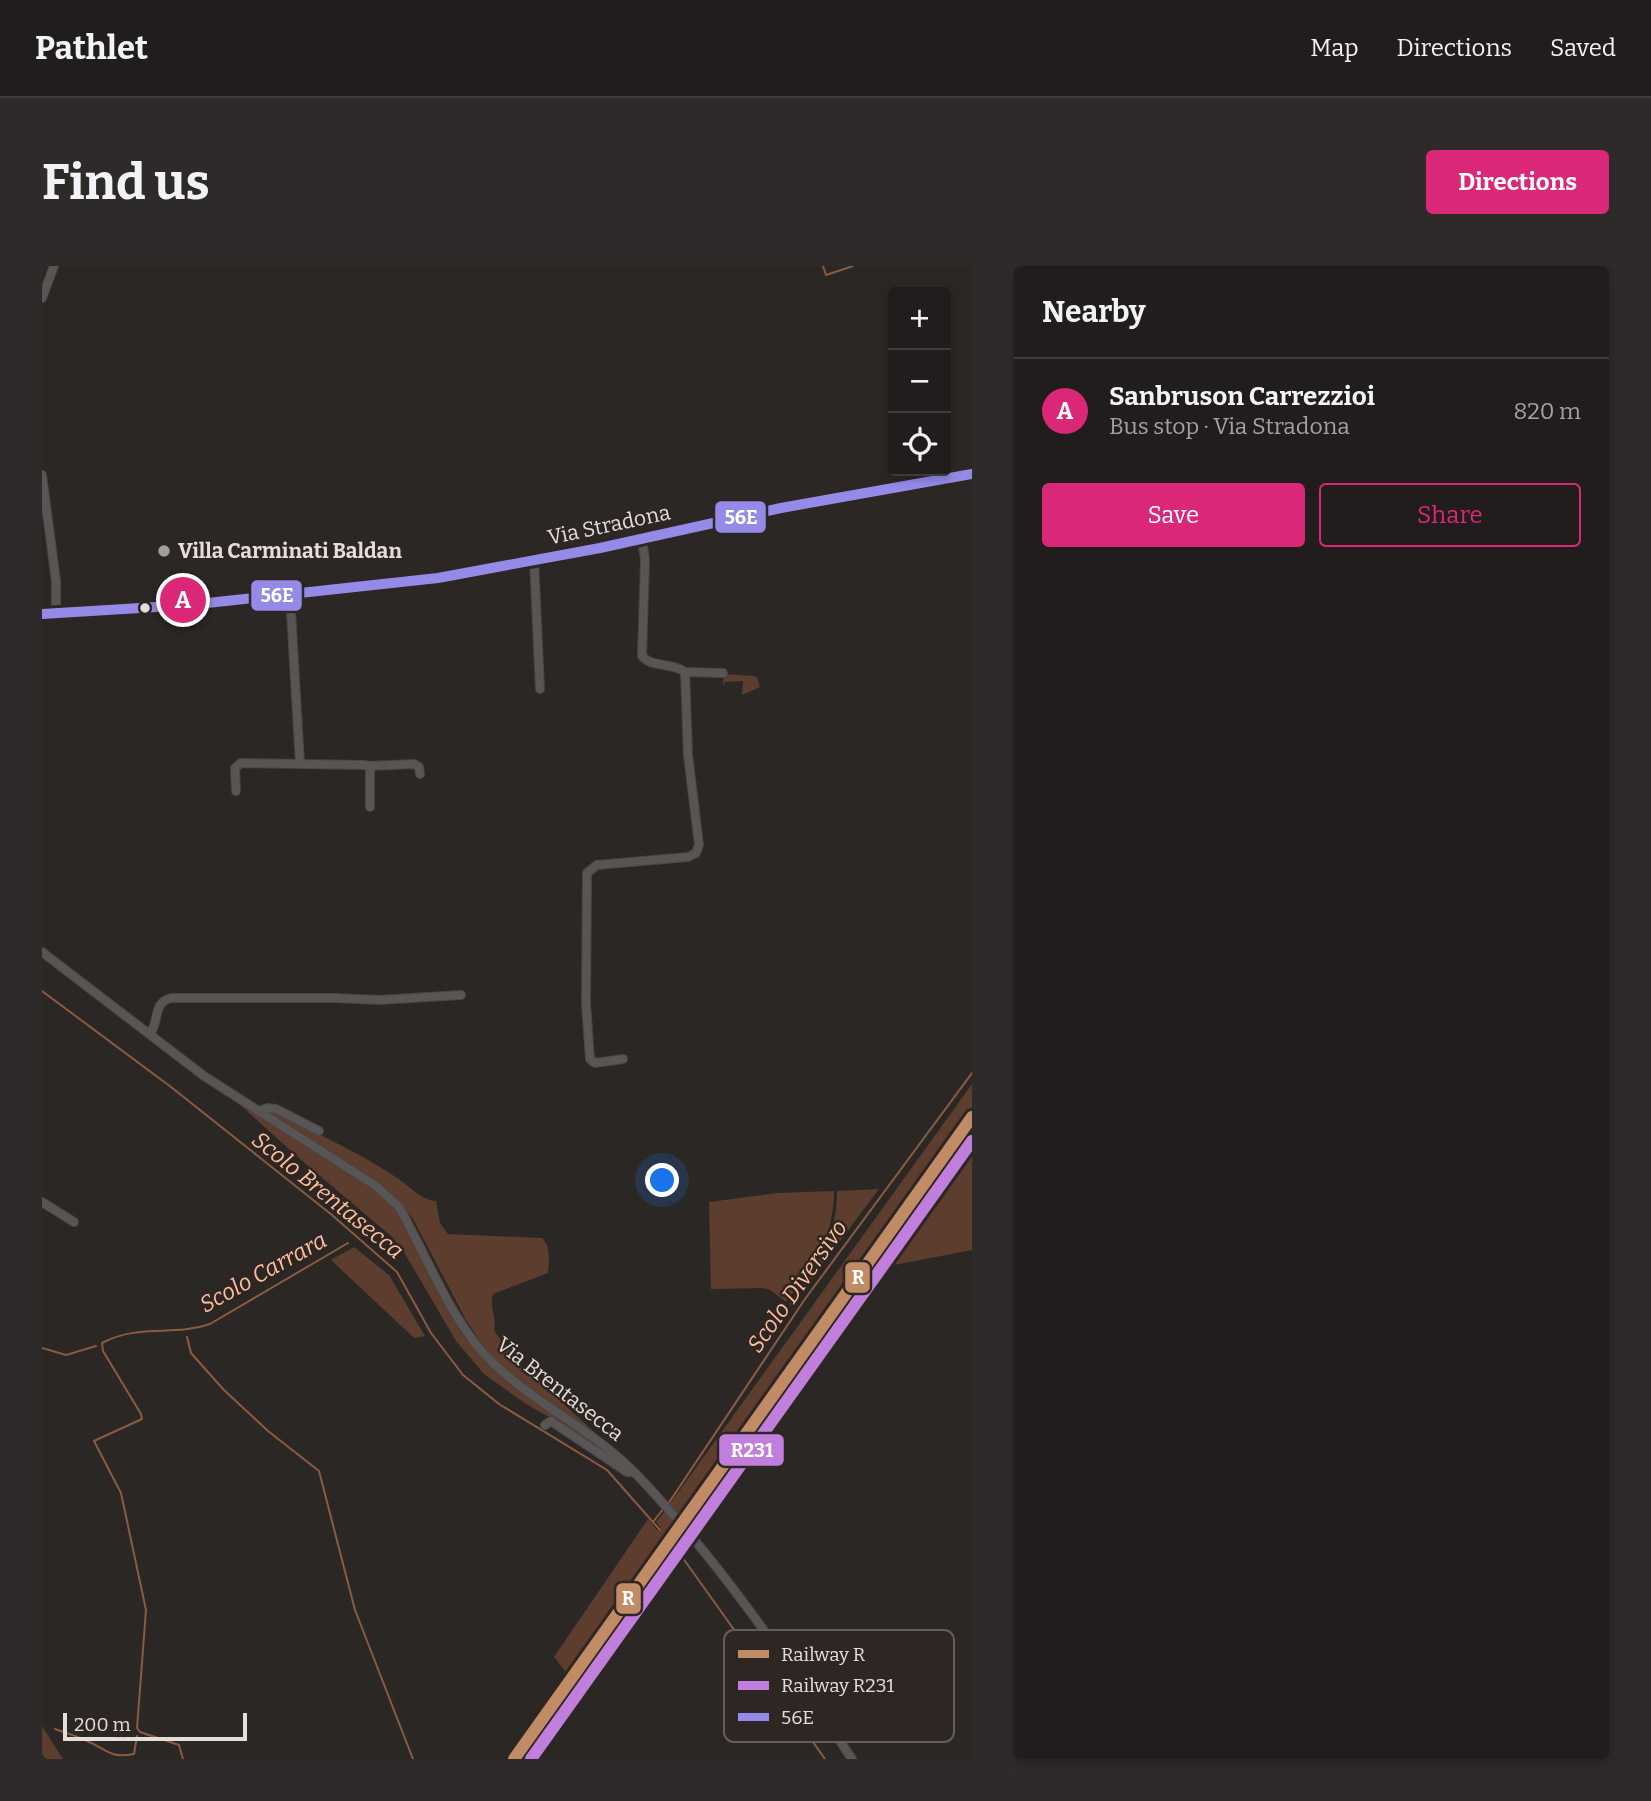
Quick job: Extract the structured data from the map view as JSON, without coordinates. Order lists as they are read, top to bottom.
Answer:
{
  "streets": {
    "main road": ["Via Stradona"],
    "street": ["Via Brentasecca"]
  },
  "water": ["Scolo Brentasecca", "Scolo Carrara", "Scolo Diversivo"],
  "places": ["Villa Carminati Baldan"],
  "lines": ["transit line 56E", "rail line R", "rail line R231"],
  "legend": ["Railway R", "Railway R231", "56E"],
  "scale_bar": "200 m",
  "page": {
    "header": "Pathlet",
    "nav": ["Map", "Directions", "Saved"],
    "buttons": [
      "Directions",
      ["Save", "Share"]
    ],
    "title": "Find us",
    "heading": "Nearby",
    "map_buttons": ["+", "−"],
    "list": [
      {
        "mark": "A",
        "name": "Sanbruson Carrezzioi",
        "note": "Bus stop · Via Stradona",
        "value": "820 m"
      }
    ],
    "pins": "A",
    "scale": "200 m"
  }
}
